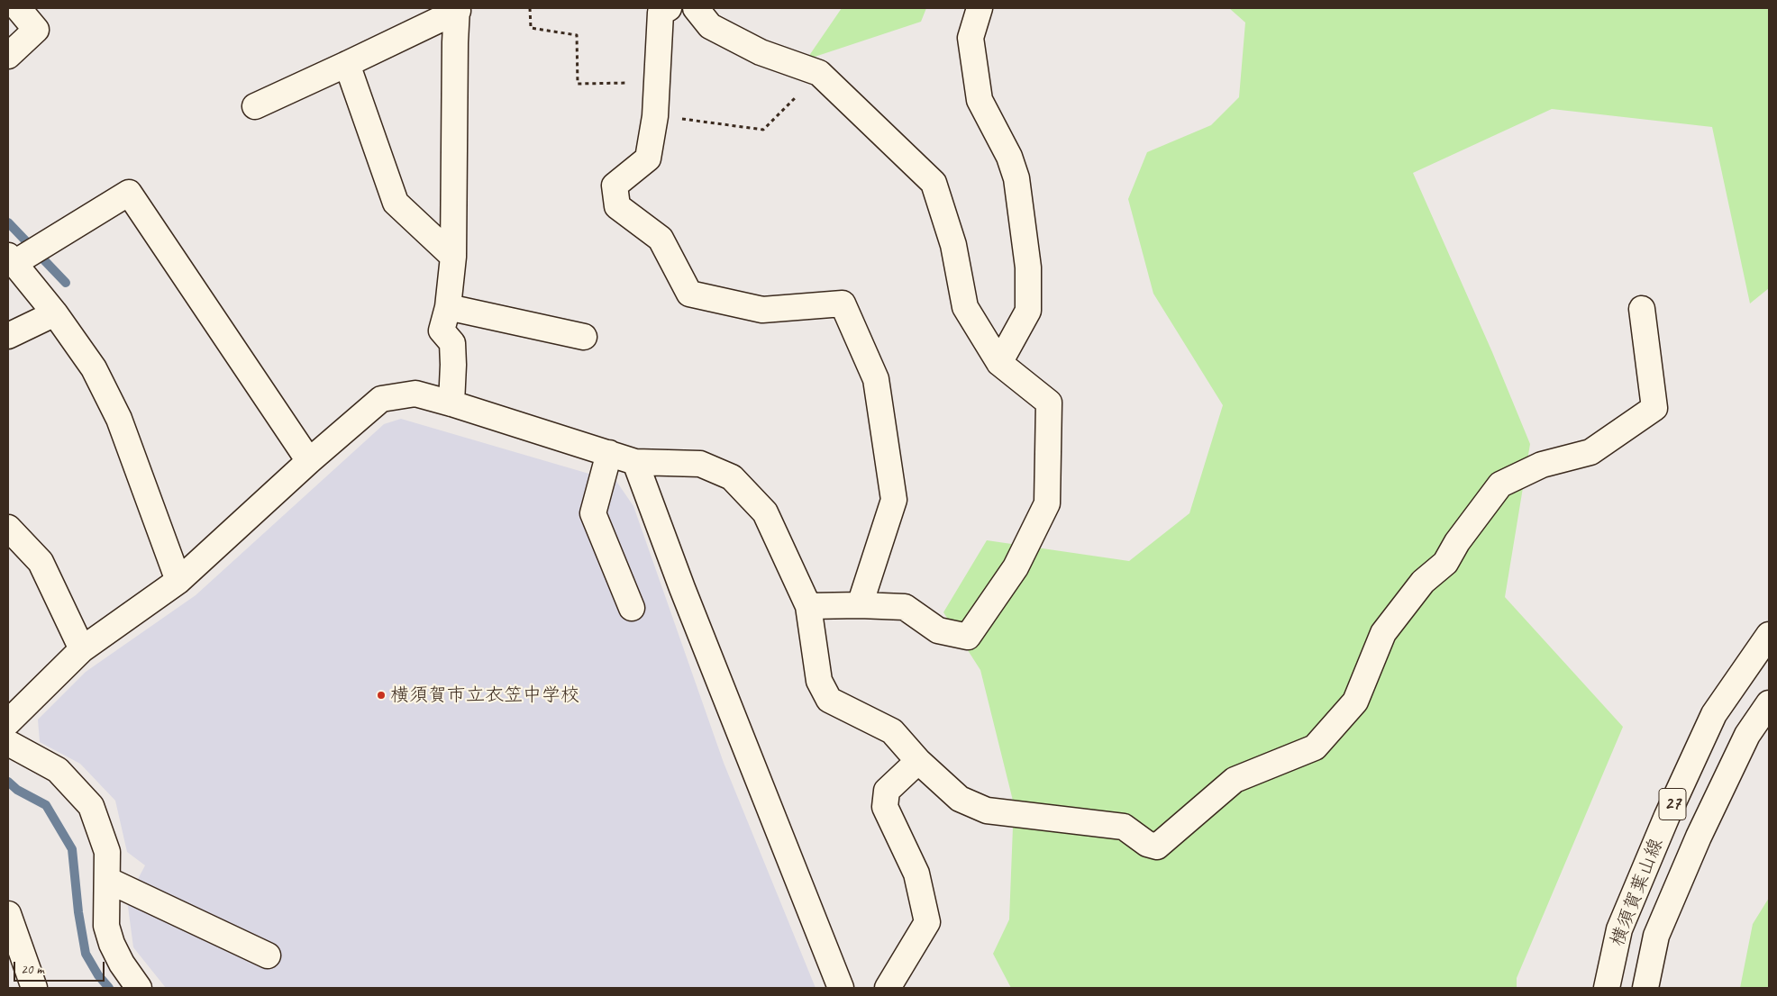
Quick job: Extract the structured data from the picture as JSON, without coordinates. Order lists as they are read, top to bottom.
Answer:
{
  "streets": {
    "street": ["27", "横須賀葉山線"]
  },
  "places": ["横須賀市立衣笠中学校"],
  "scale_bar": "20 m"
}
